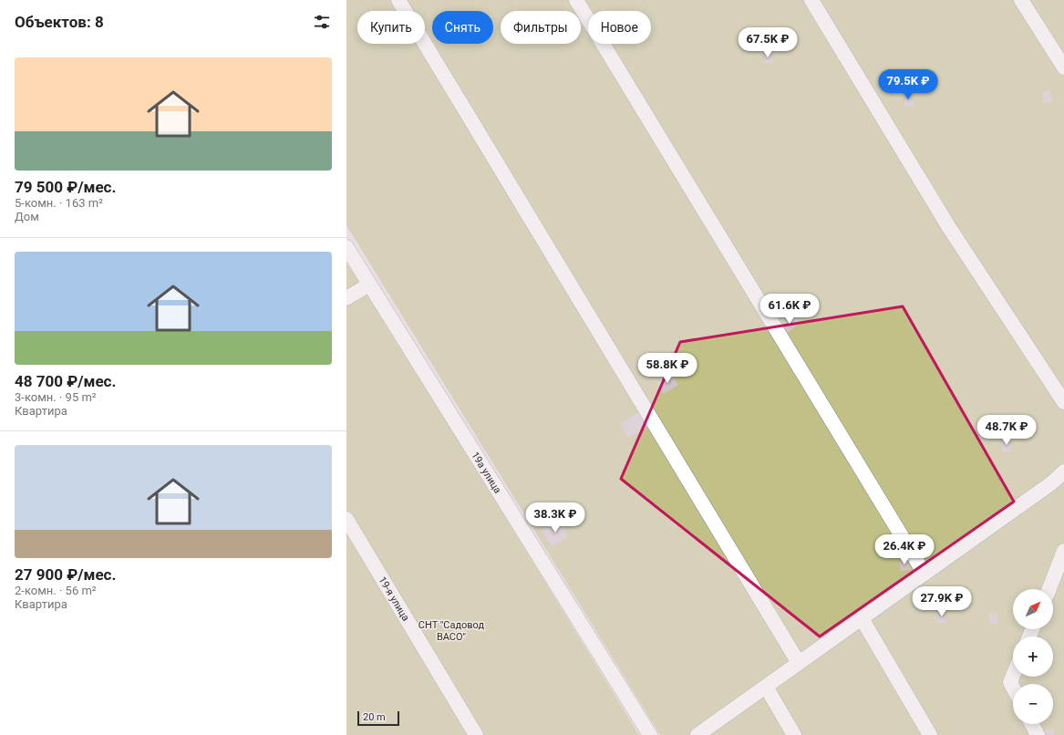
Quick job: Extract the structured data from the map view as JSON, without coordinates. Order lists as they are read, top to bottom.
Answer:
{
  "streets": {
    "street": ["19а улица", "19-я улица"]
  },
  "parks": ["СНТ \"Садовод ВАСО\""],
  "scale_bar": "20 m",
  "north": "top right",
  "page": {
    "heading": "Объектов: 8",
    "chip": [
      "Купить",
      "Снять",
      "Фильтры",
      "Новое"
    ],
    "price": [
      "67.5K ₽",
      "79.5K ₽",
      "61.6K ₽",
      "58.8K ₽",
      "48.7K ₽",
      "38.3K ₽",
      "26.4K ₽",
      "27.9K ₽"
    ],
    "list": [
      {
        "name": "79 500 ₽/мес.",
        "note": "5-комн. · 163 m² · Дом"
      },
      {
        "name": "48 700 ₽/мес.",
        "note": "3-комн. · 95 m² · Квартира"
      },
      {
        "name": "27 900 ₽/мес.",
        "note": "2-комн. · 56 m² · Квартира"
      }
    ],
    "map_buttons": ["+", "−"],
    "scale": "20 m"
  }
}
